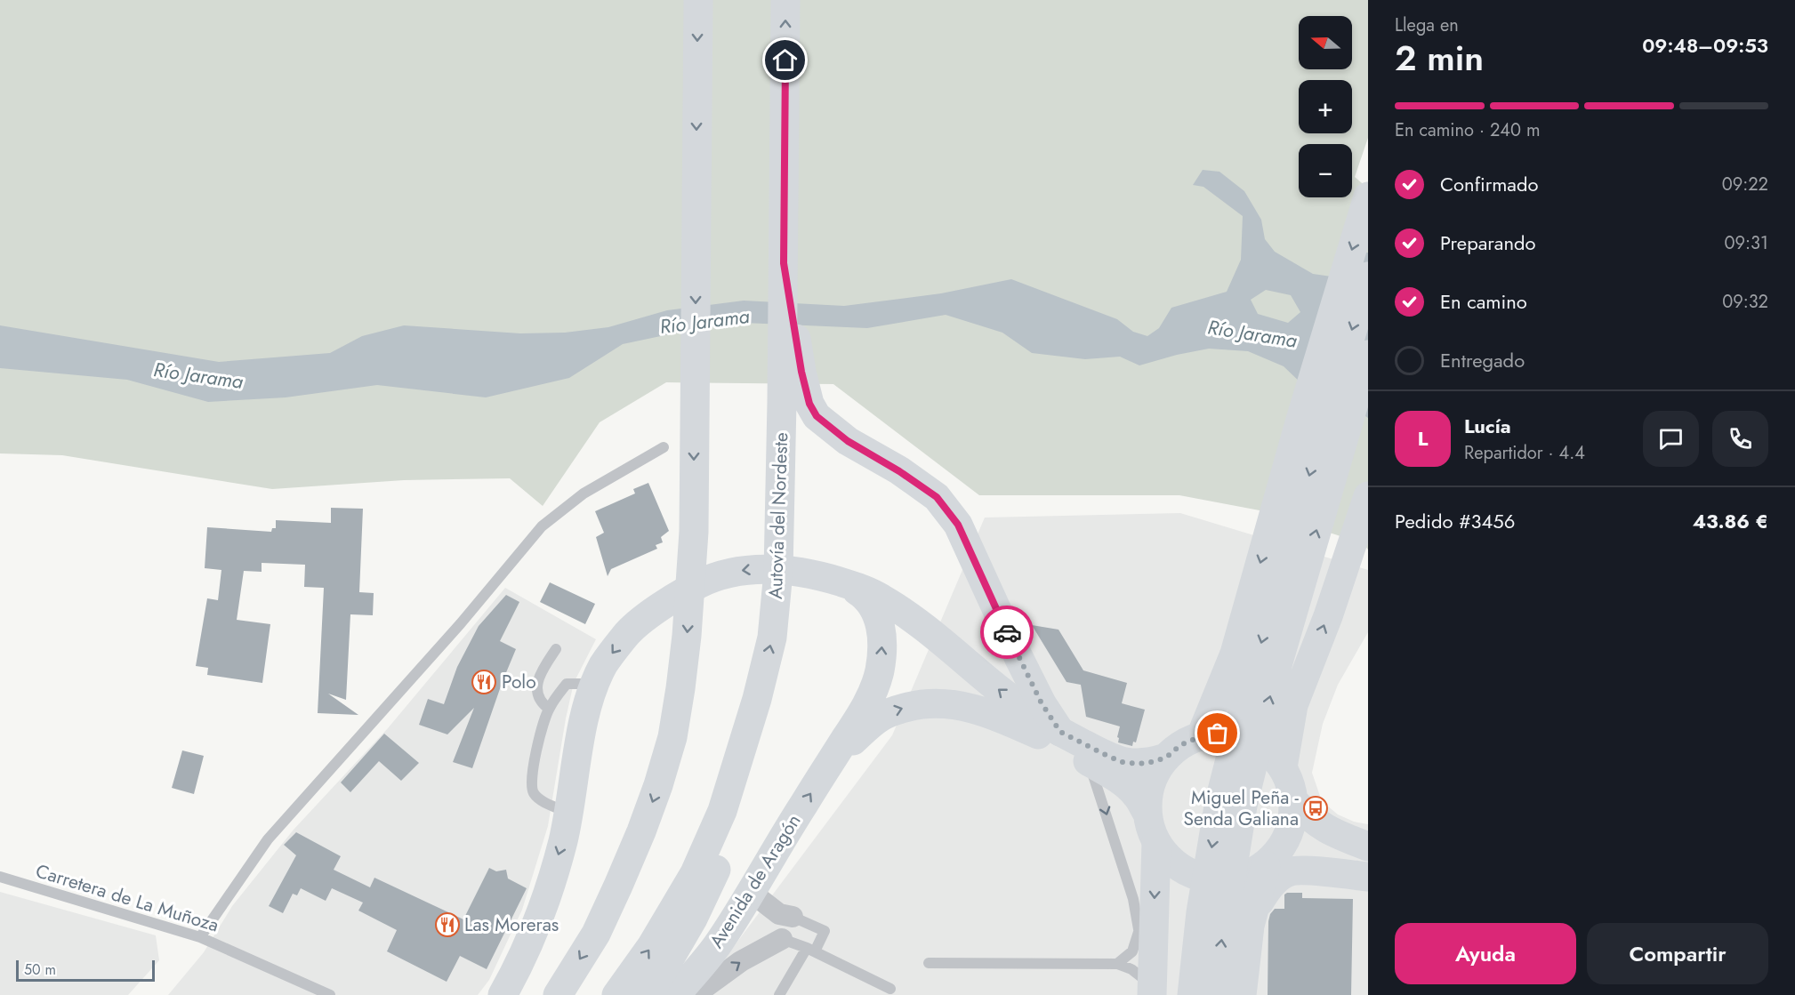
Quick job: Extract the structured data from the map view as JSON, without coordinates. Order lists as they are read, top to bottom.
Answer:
{
  "streets": {
    "main road": ["Autovía del Nordeste", "Avenida de Aragón"],
    "lane": ["Carretera de La Muñoza"]
  },
  "water": ["Río Jarama"],
  "places": {
    "restaurant": ["Polo", "Las Moreras"],
    "bus stop": ["Miguel Peña - Senda Galiana"]
  },
  "scale_bar": "50 m",
  "north": "left",
  "page": {
    "heading": ["2 min", "Llega en", "09:48–09:53"],
    "panel": [
      "Lucía",
      "Repartidor · 4.4",
      "Pedido #3456",
      "43.86 €"
    ],
    "map_buttons": ["+", "−"],
    "bar": "En camino · 240 m",
    "list": [
      ["Confirmado", "09:22"],
      ["Preparando", "09:31"],
      ["En camino", "09:32"],
      "Entregado"
    ],
    "round": "L",
    "buttons": ["Ayuda", "Compartir"],
    "scale": "50 m"
  }
}
